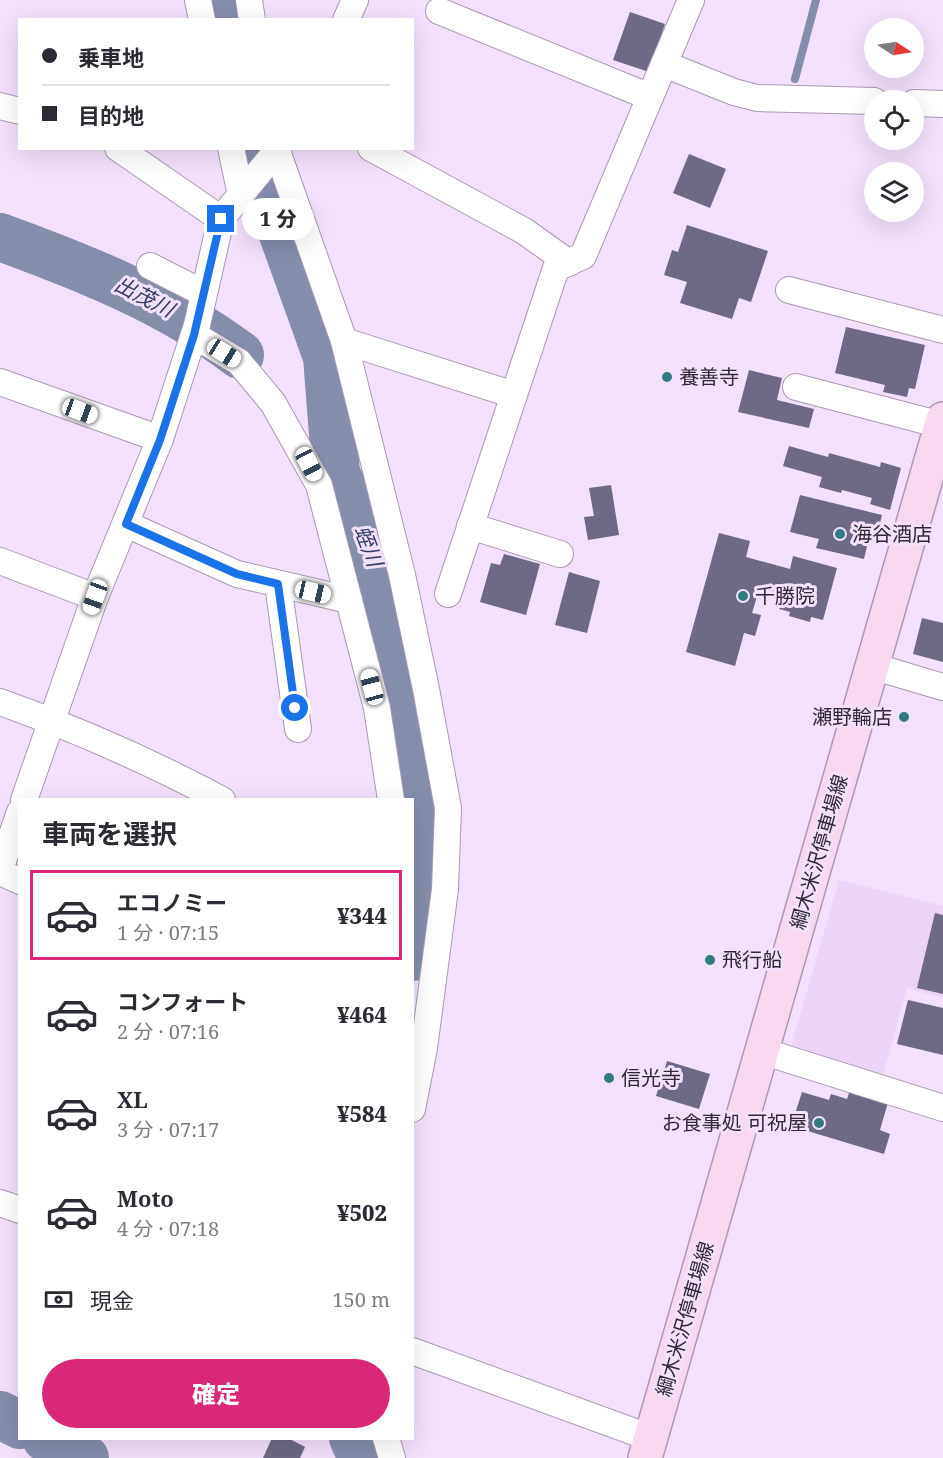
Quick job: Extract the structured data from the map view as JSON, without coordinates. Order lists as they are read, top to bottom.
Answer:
{
  "streets": {
    "main road": ["綱木米沢停車場線"]
  },
  "water": ["出茂川", "蛭川"],
  "places": [
    "養善寺",
    "海谷酒店",
    "千勝院",
    "瀬野輪店",
    "飛行船",
    "信光寺",
    "お食事処 可祝屋"
  ],
  "north": "right",
  "page": {
    "banner": ["乗車地", "目的地"],
    "bubble": "1 分",
    "heading": "車両を選択",
    "list": [
      {
        "name": "エコノミー",
        "note": "1 分 · 07:15",
        "value": "¥344"
      },
      {
        "name": "コンフォート",
        "note": "2 分 · 07:16",
        "value": "¥464"
      },
      {
        "name": "XL",
        "note": "3 分 · 07:17",
        "value": "¥584"
      },
      {
        "name": "Moto",
        "note": "4 分 · 07:18",
        "value": "¥502"
      }
    ],
    "pay": ["現金", "150 m"],
    "buttons": "確定"
  }
}
